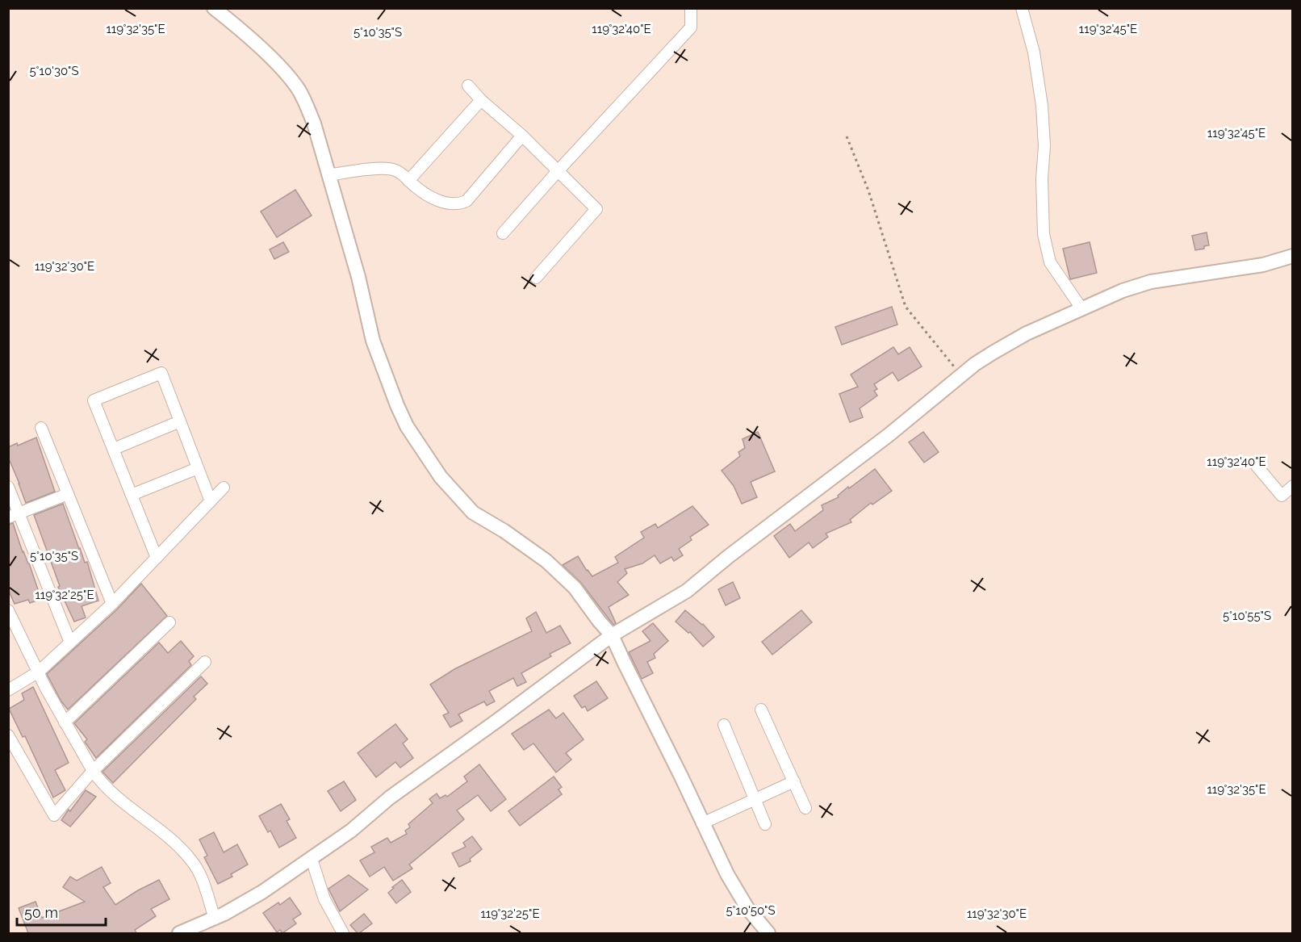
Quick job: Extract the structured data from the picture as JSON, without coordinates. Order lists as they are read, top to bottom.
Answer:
{
  "scale_bar": "50 m",
  "coordinates": [
    "119°32'35\"E",
    "119°32'40\"E",
    "119°32'45\"E",
    "5°10'35\"S",
    "5°10'30\"S",
    "119°32'30\"E",
    "119°32'25\"E",
    "5°10'55\"S",
    "5°10'50\"S"
  ]
}
